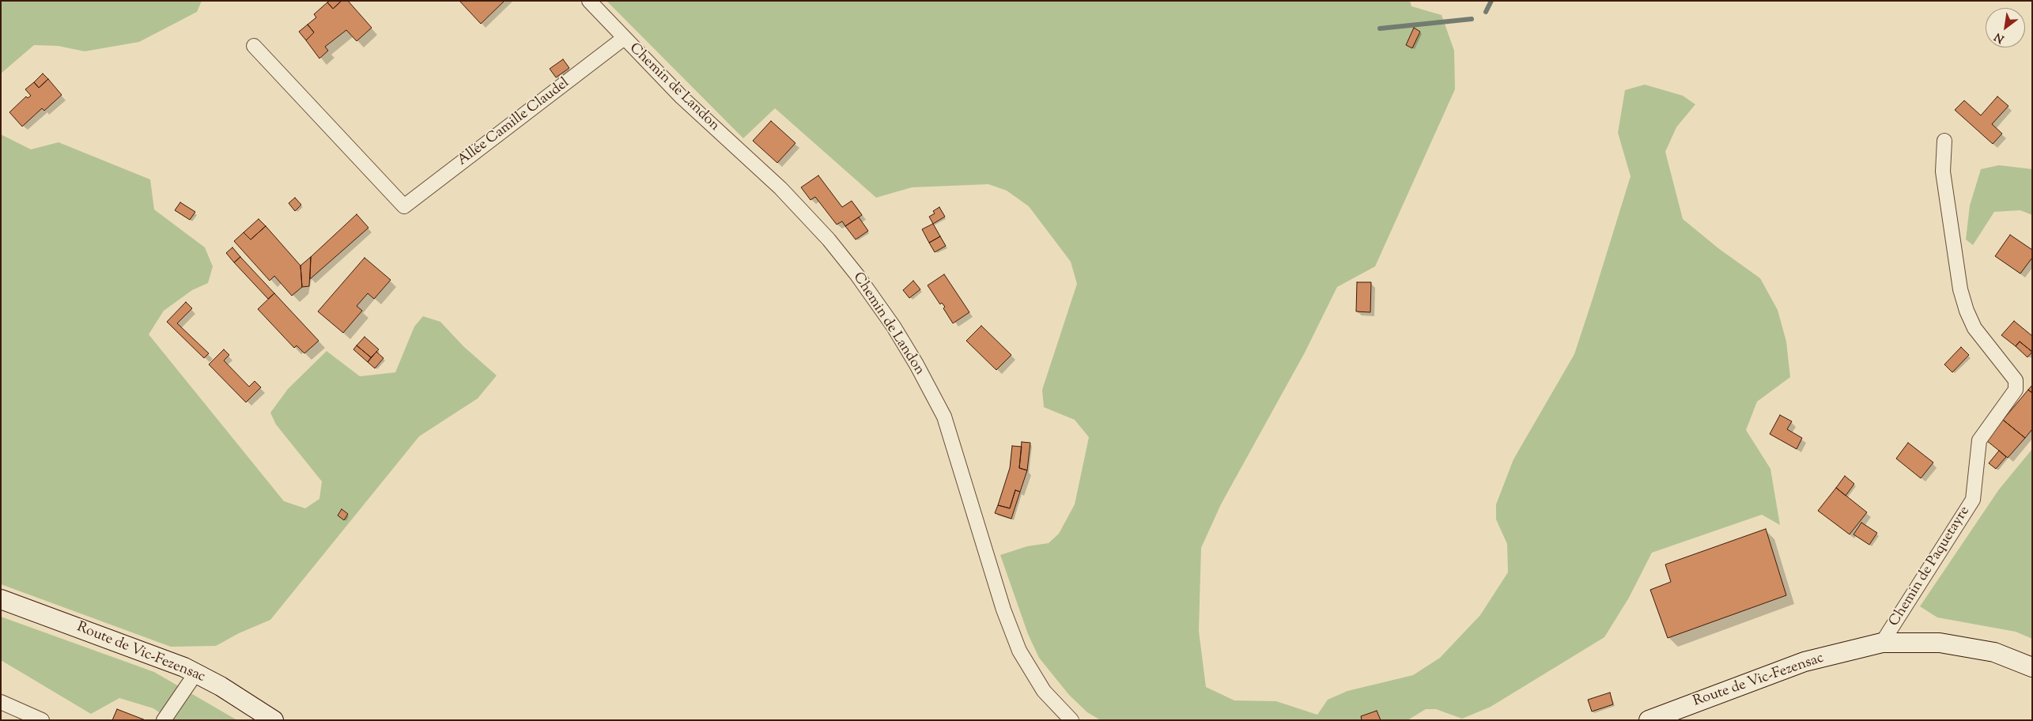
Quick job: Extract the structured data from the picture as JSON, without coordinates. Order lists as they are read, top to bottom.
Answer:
{
  "streets": {
    "main road": ["Route de Vic-Fezensac"],
    "street": ["Chemin de Landon", "Allée Camille Claudel", "Chemin de Paquetayre"]
  },
  "crossings": [
    ["Chemin de Landon", "Allée Camille Claudel"],
    ["Chemin de Paquetayre", "Route de Vic-Fezensac"]
  ],
  "north": "bottom left"
}
